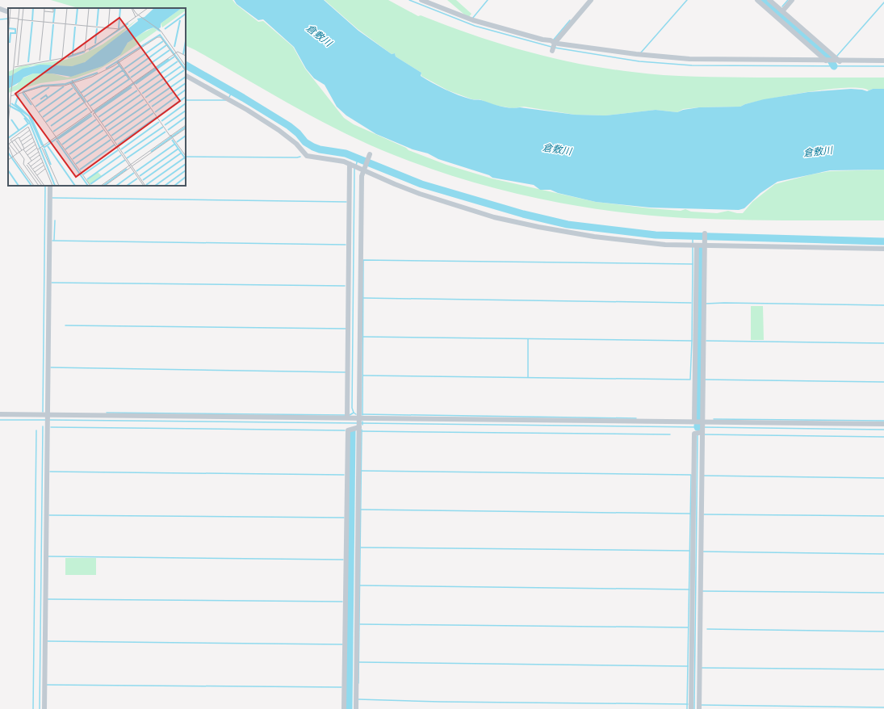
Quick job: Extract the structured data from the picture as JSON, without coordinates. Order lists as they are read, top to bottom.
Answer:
{
  "water": ["倉敷川"]
}
